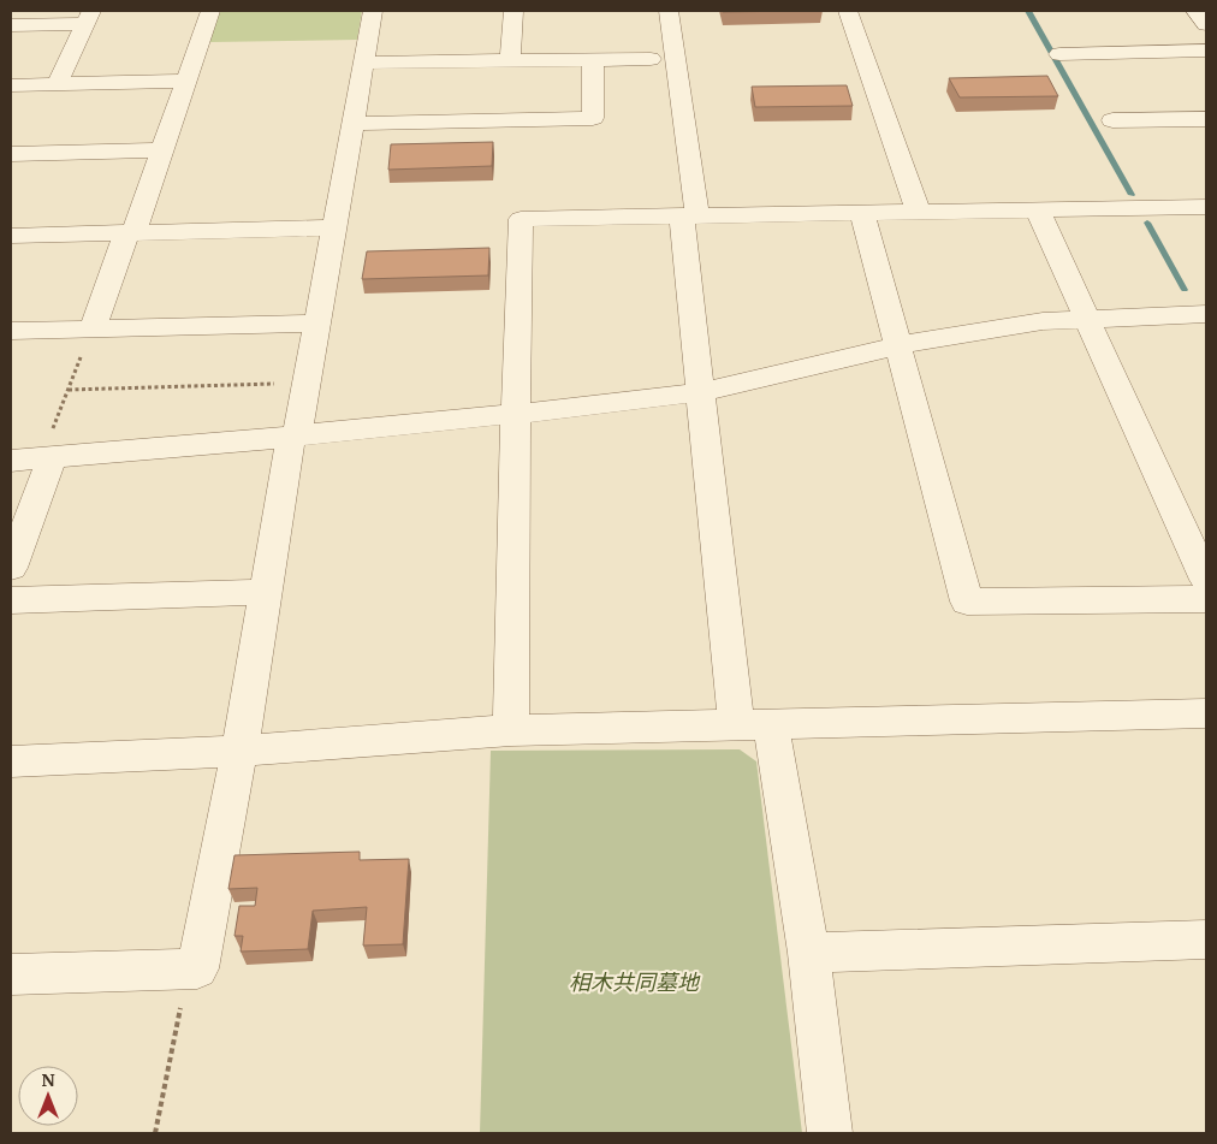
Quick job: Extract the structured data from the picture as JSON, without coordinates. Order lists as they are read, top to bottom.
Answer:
{
  "parks": ["相木共同墓地"],
  "north": "top"
}
